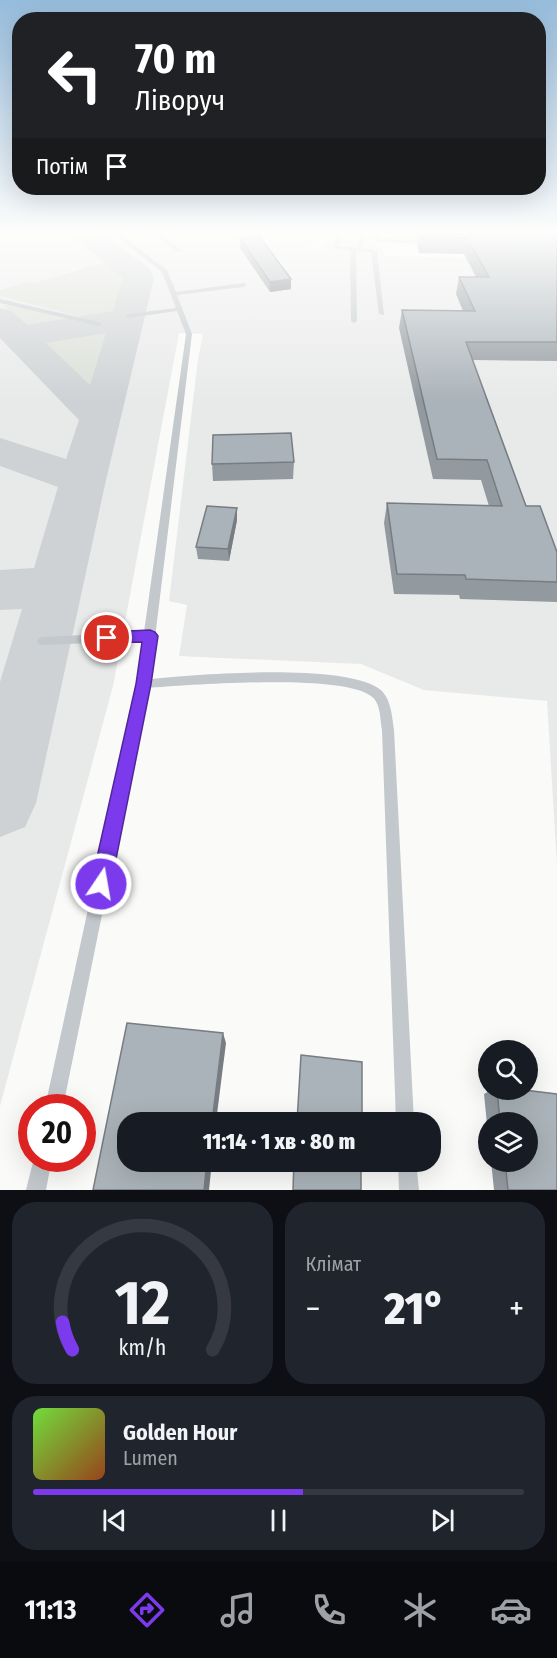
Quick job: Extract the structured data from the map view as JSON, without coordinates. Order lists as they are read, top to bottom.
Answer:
{
  "page": {
    "turn": ["70 m", "Ліворуч"],
    "then": "Потім",
    "limit": "20",
    "trip": "11:14 · 1 хв · 80 m",
    "tile": "Клімат",
    "heat": ["−", "21°", "+"],
    "song": ["Golden Hour", "Lumen"],
    "tabs": "11:13",
    "gauge": ["12", "km/h"]
  }
}
